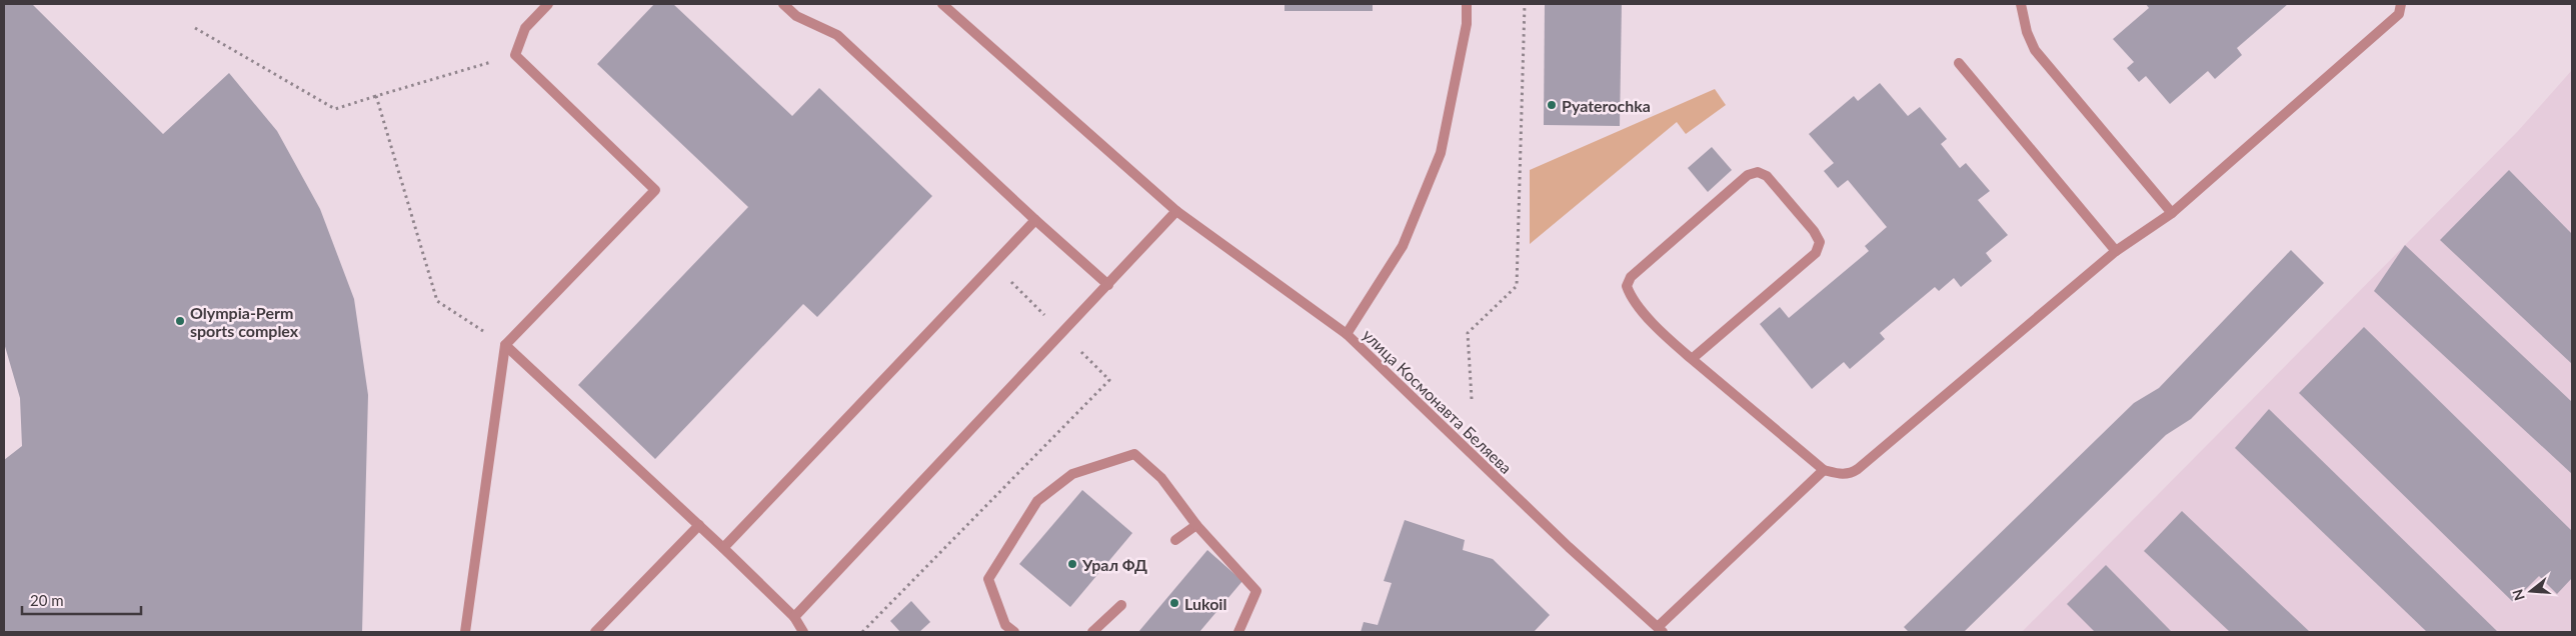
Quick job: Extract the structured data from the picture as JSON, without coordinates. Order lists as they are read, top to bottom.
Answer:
{
  "streets": {
    "street": ["улица Космонавта Беляева"]
  },
  "places": [
    "Pyaterochka",
    "Olympia-Perm sports complex",
    "Урал ФД",
    "Lukoil"
  ],
  "scale_bar": "20 m",
  "north": "left"
}
